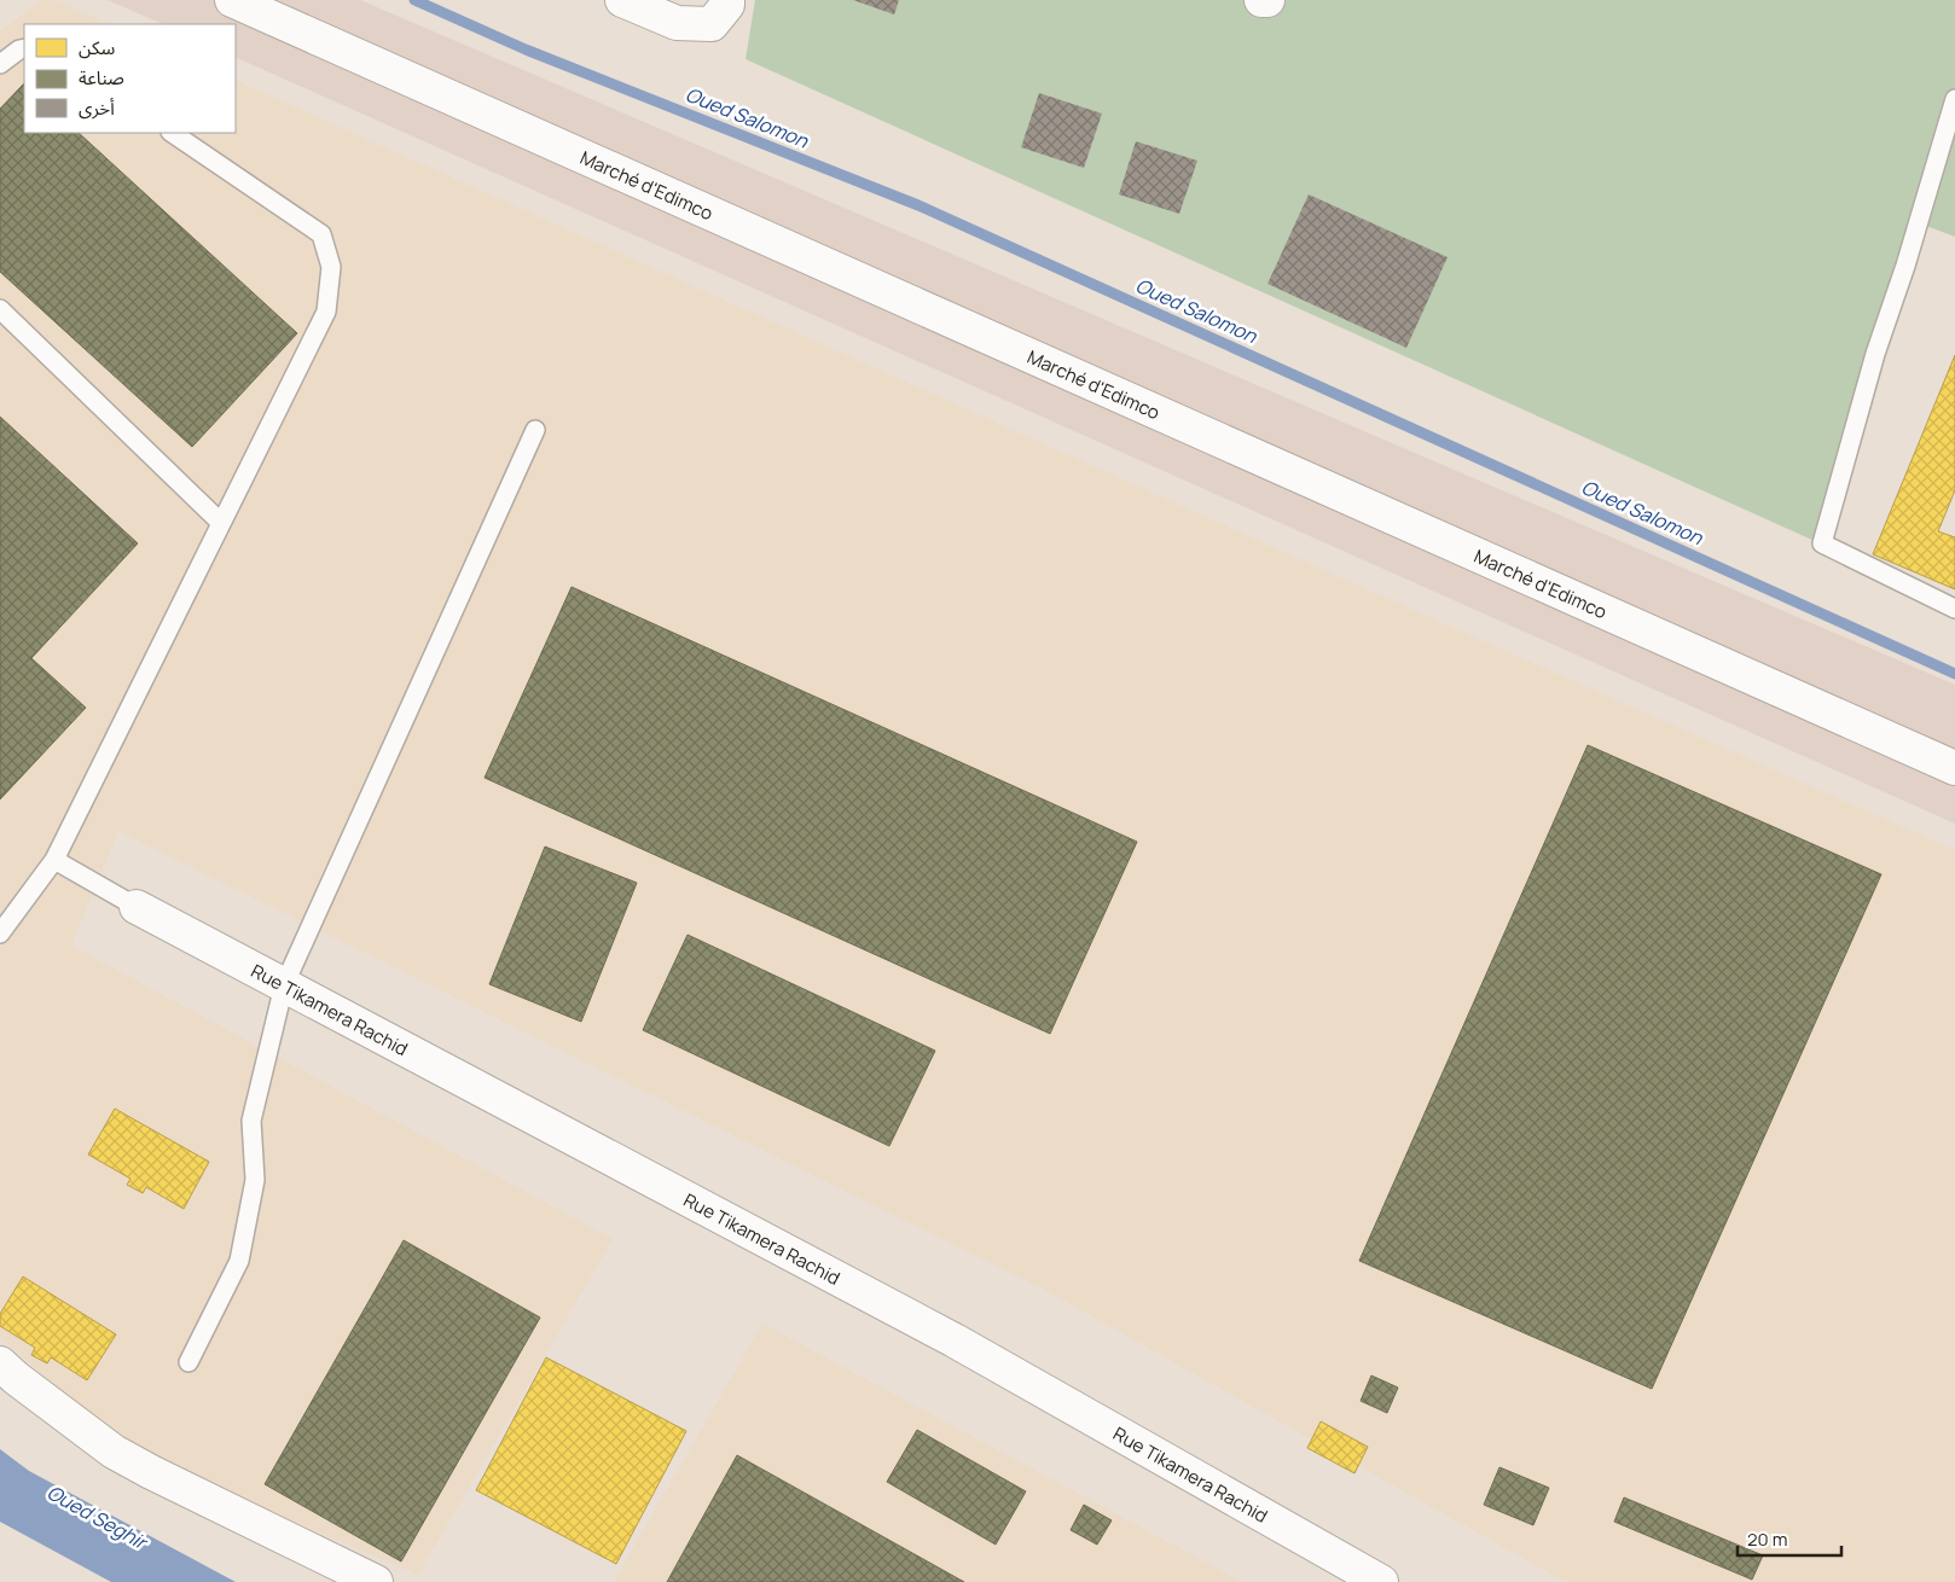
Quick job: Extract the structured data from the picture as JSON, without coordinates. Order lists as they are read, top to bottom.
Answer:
{
  "streets": {
    "street": ["Marché d'Edimco", "Rue Tikamera Rachid"]
  },
  "water": ["Oued Salomon", "Oued Seghir"],
  "legend": ["سكن", "صناعة", "أخرى"],
  "scale_bar": "20 m"
}
